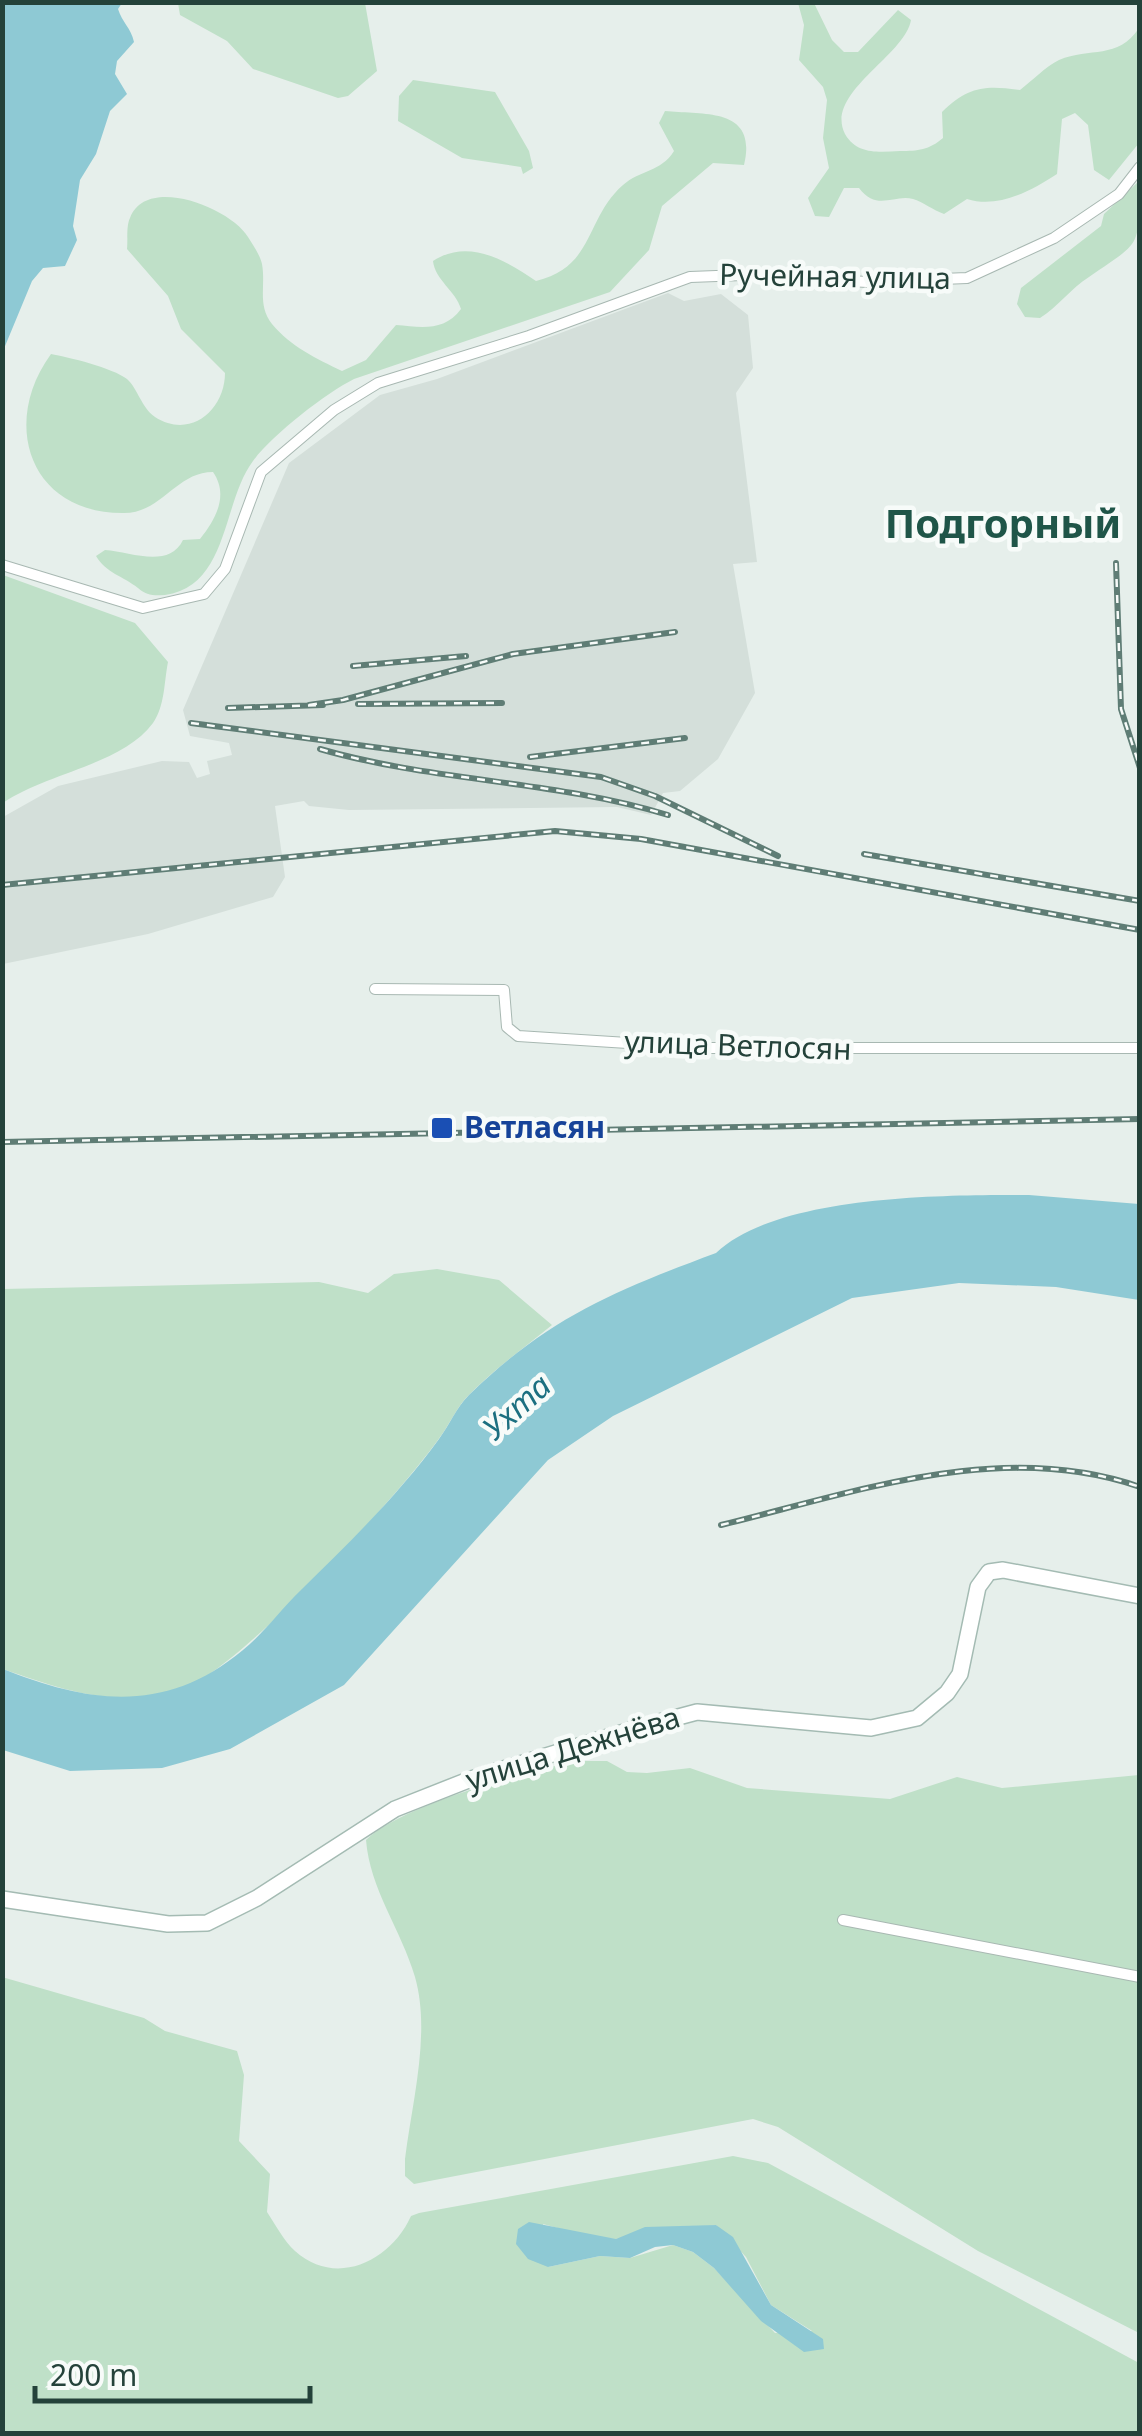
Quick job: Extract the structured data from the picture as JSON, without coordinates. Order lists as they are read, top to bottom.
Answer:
{
  "streets": {
    "street": ["Ручейная улица", "улица Ветлосян", "улица Дежнёва"]
  },
  "districts": ["Подгорный"],
  "water": ["Ухта"],
  "places": {
    "transit": ["Ветласян"]
  },
  "scale_bar": "200 m"
}
